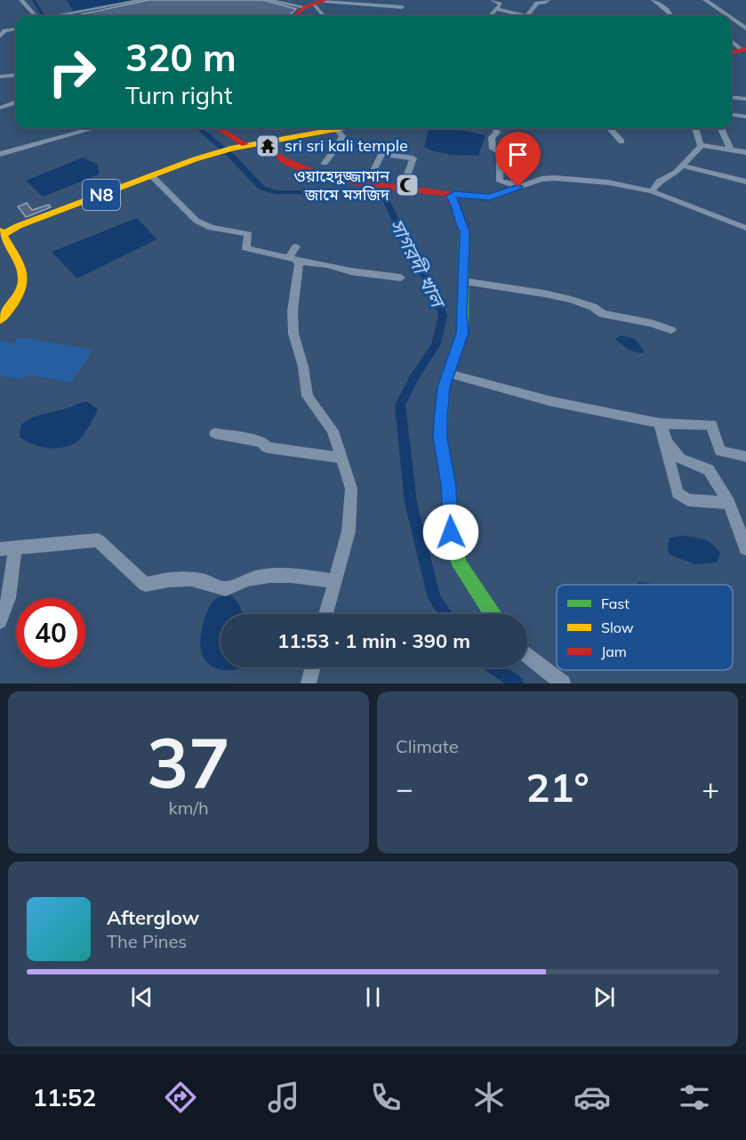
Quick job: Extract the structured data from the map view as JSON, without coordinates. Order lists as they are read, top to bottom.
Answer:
{
  "streets": {
    "main road": ["N8"]
  },
  "water": ["সাগরদী খাল"],
  "places": {
    "temple": ["sri sri kali temple"],
    "mosque": ["ওয়াহেদুজ্জামান জামে মসজিদ"]
  },
  "legend": ["Fast", "Slow", "Jam"],
  "page": {
    "turn": ["320 m", "Turn right"],
    "limit": "40",
    "trip": "11:53 · 1 min · 390 m",
    "tile": [
      ["37", "km/h"],
      "Climate"
    ],
    "heat": ["−", "21°", "+"],
    "song": ["Afterglow", "The Pines"],
    "tabs": "11:52"
  }
}
